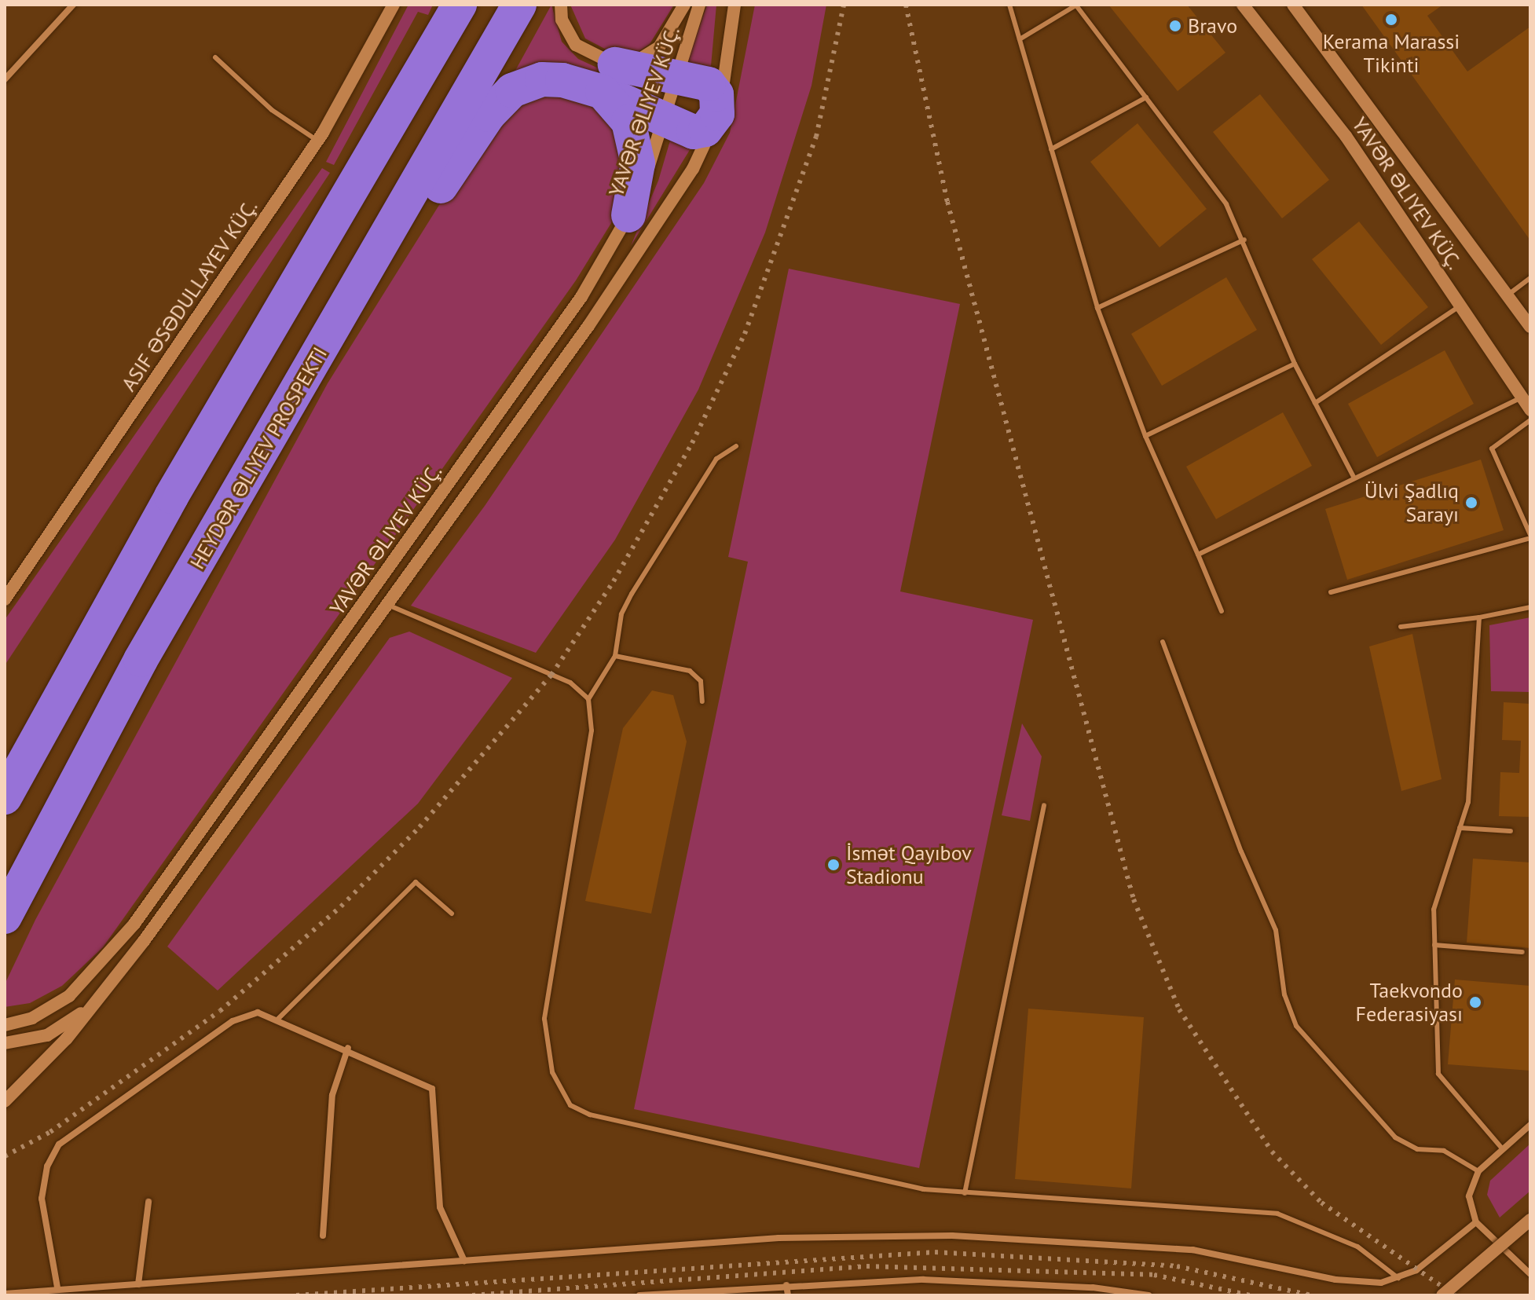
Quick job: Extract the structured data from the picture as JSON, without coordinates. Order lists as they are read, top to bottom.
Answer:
{
  "streets": {
    "highway": ["HEYDƏR ƏLIYEV PROSPEKTI"],
    "main road": ["YAVƏR ƏLIYEV KÜÇ.", "ASIF ƏSƏDULLAYEV KÜÇ."]
  },
  "places": [
    "Kerama Marassi Tikinti",
    "Bravo",
    "Ülvi Şadlıq Sarayı",
    "İsmət Qayıbov Stadionu",
    "Taekvondo Federasiyası"
  ]
}
